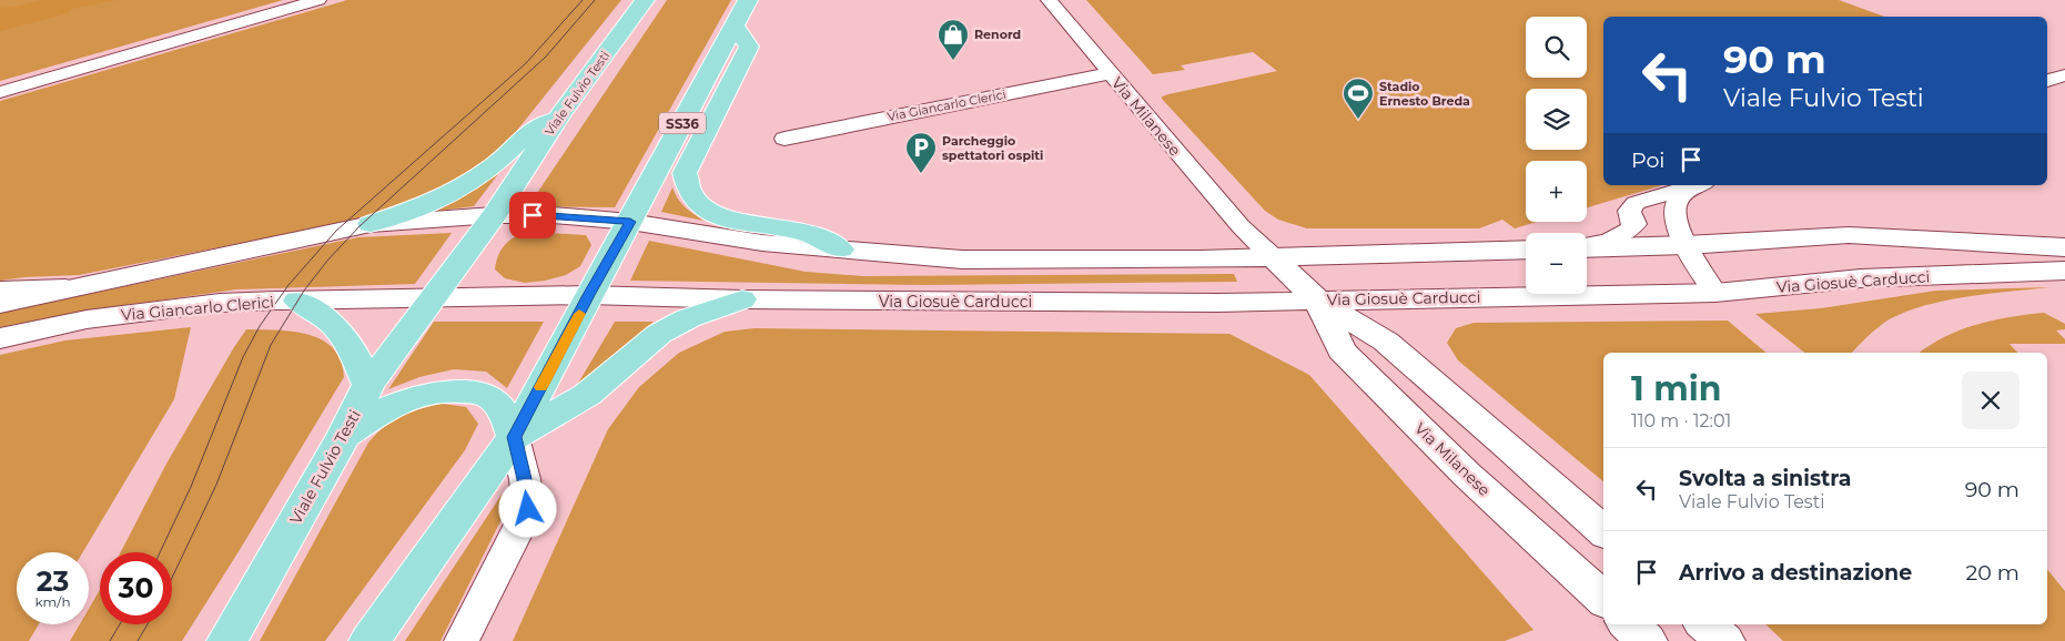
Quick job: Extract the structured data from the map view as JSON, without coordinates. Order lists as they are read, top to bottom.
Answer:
{
  "streets": {
    "main road": [
      "Viale Fulvio Testi",
      "Via Giancarlo Clerici",
      "Via Milanese",
      "SS36",
      "Via Giosuè Carducci"
    ]
  },
  "crossings": [
    ["Viale Fulvio Testi", "Via Giancarlo Clerici"],
    ["Via Giancarlo Clerici", "Via Milanese"],
    ["Via Milanese", "Via Giosuè Carducci"]
  ],
  "places": {
    "shop": ["Renord"],
    "sports": ["Stadio Ernesto Breda"],
    "parking": ["Parcheggio spettatori ospiti"]
  },
  "page": {
    "map_buttons": ["+", "−"],
    "turn": ["90 m", "Viale Fulvio Testi"],
    "then": "Poi",
    "heading": ["1 min", "110 m · 12:01"],
    "list": [
      {
        "name": "Svolta a sinistra",
        "note": "Viale Fulvio Testi",
        "value": "90 m"
      },
      {
        "name": "Arrivo a destinazione",
        "value": "20 m"
      }
    ],
    "speed": "23 km/h",
    "limit": "30"
  }
}
